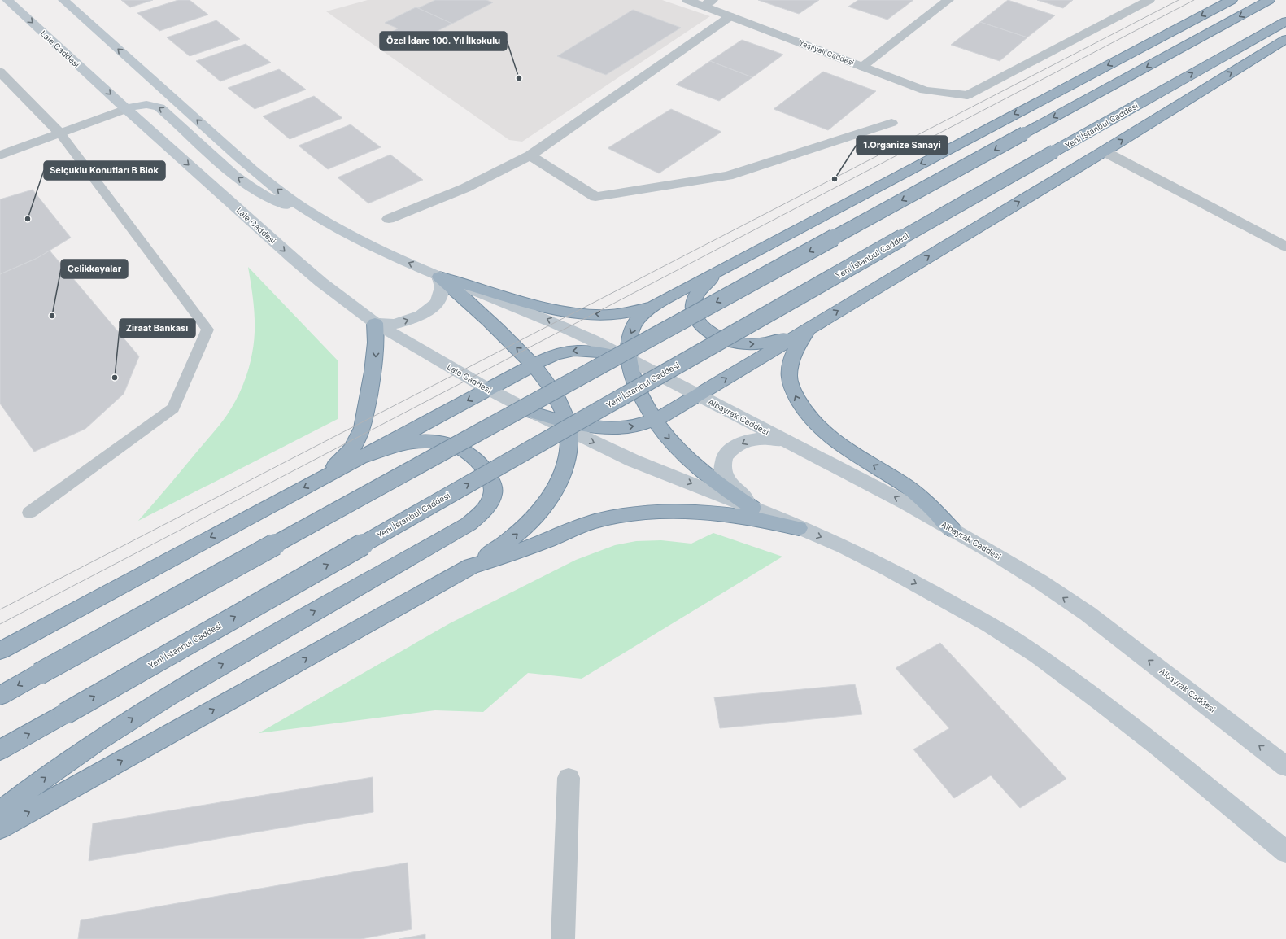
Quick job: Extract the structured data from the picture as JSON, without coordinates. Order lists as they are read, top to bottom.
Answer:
{
  "streets": {
    "highway": ["Yeni İstanbul Caddesi"],
    "main road": ["Lale Caddesi", "Albayrak Caddesi"],
    "street": ["Yeşilyalı Caddesi"]
  },
  "one_way": ["Albayrak Caddesi"],
  "places": [
    "Özel İdare 100. Yıl İlkokulu",
    "1.Organize Sanayi",
    "Selçuklu Konutları B Blok",
    "Çelikkayalar",
    "Ziraat Bankası"
  ]
}
